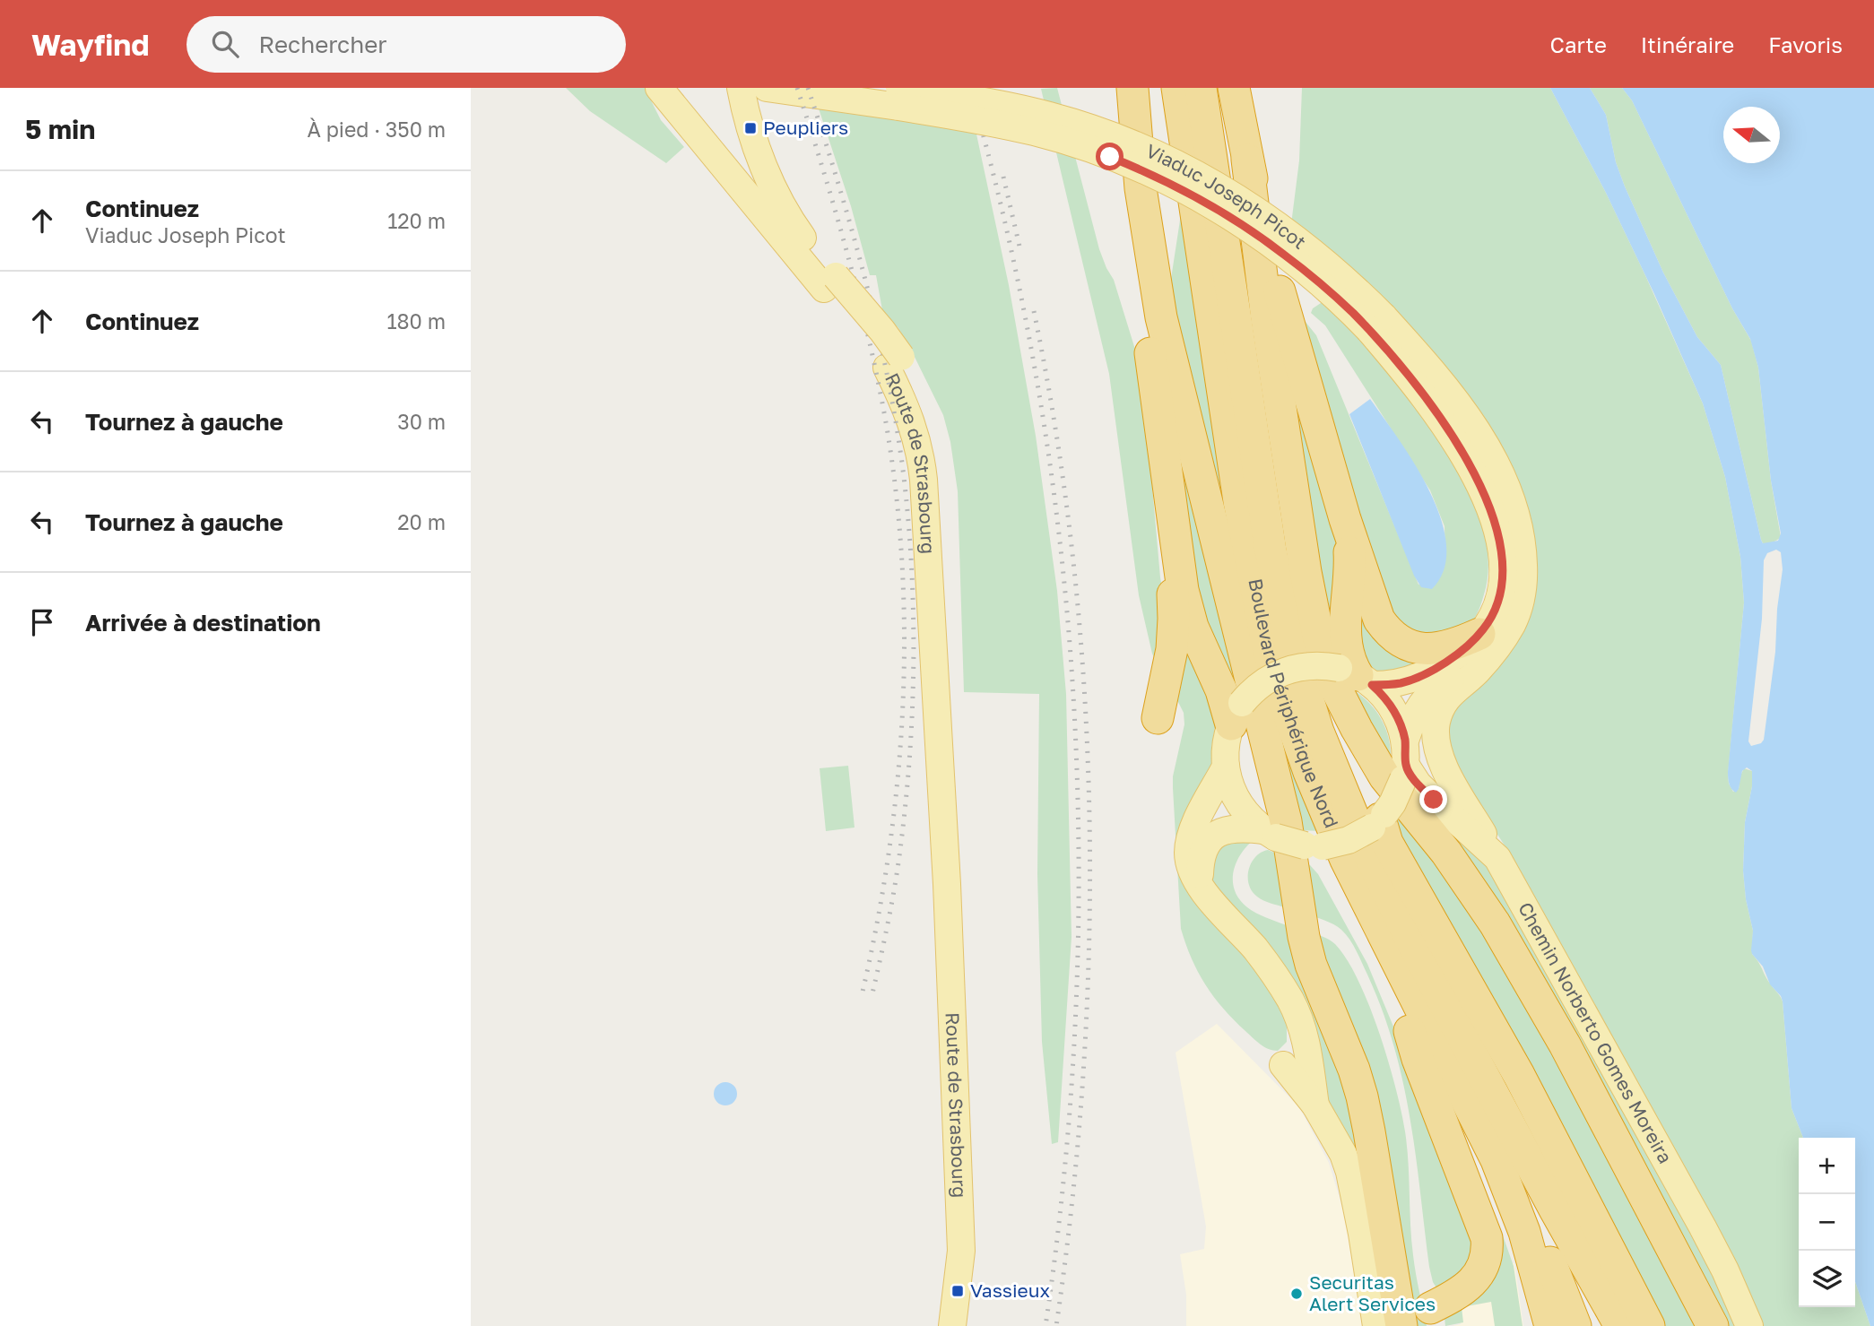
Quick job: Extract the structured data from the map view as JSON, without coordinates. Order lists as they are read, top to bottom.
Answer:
{
  "streets": {
    "highway": ["Boulevard Périphérique Nord"],
    "main road": ["Viaduc Joseph Picot", "Route de Strasbourg", "Chemin Norberto Gomes Moreira"]
  },
  "crossings": [
    ["Viaduc Joseph Picot", "Route de Strasbourg"]
  ],
  "places": {
    "transit": ["Peupliers", "Vassieux"],
    "other": ["Securitas Alert Services"]
  },
  "north": "left",
  "page": {
    "header": "Wayfind",
    "search": "Rechercher",
    "nav": ["Carte", "Itinéraire", "Favoris"],
    "heading": ["5 min", "À pied · 350 m"],
    "list": [
      ["Continuez", "Viaduc Joseph Picot", "120 m"],
      ["Continuez", "180 m"],
      ["Tournez à gauche", "30 m"],
      ["Tournez à gauche", "20 m"],
      "Arrivée à destination"
    ],
    "map_buttons": ["+", "−"]
  }
}
